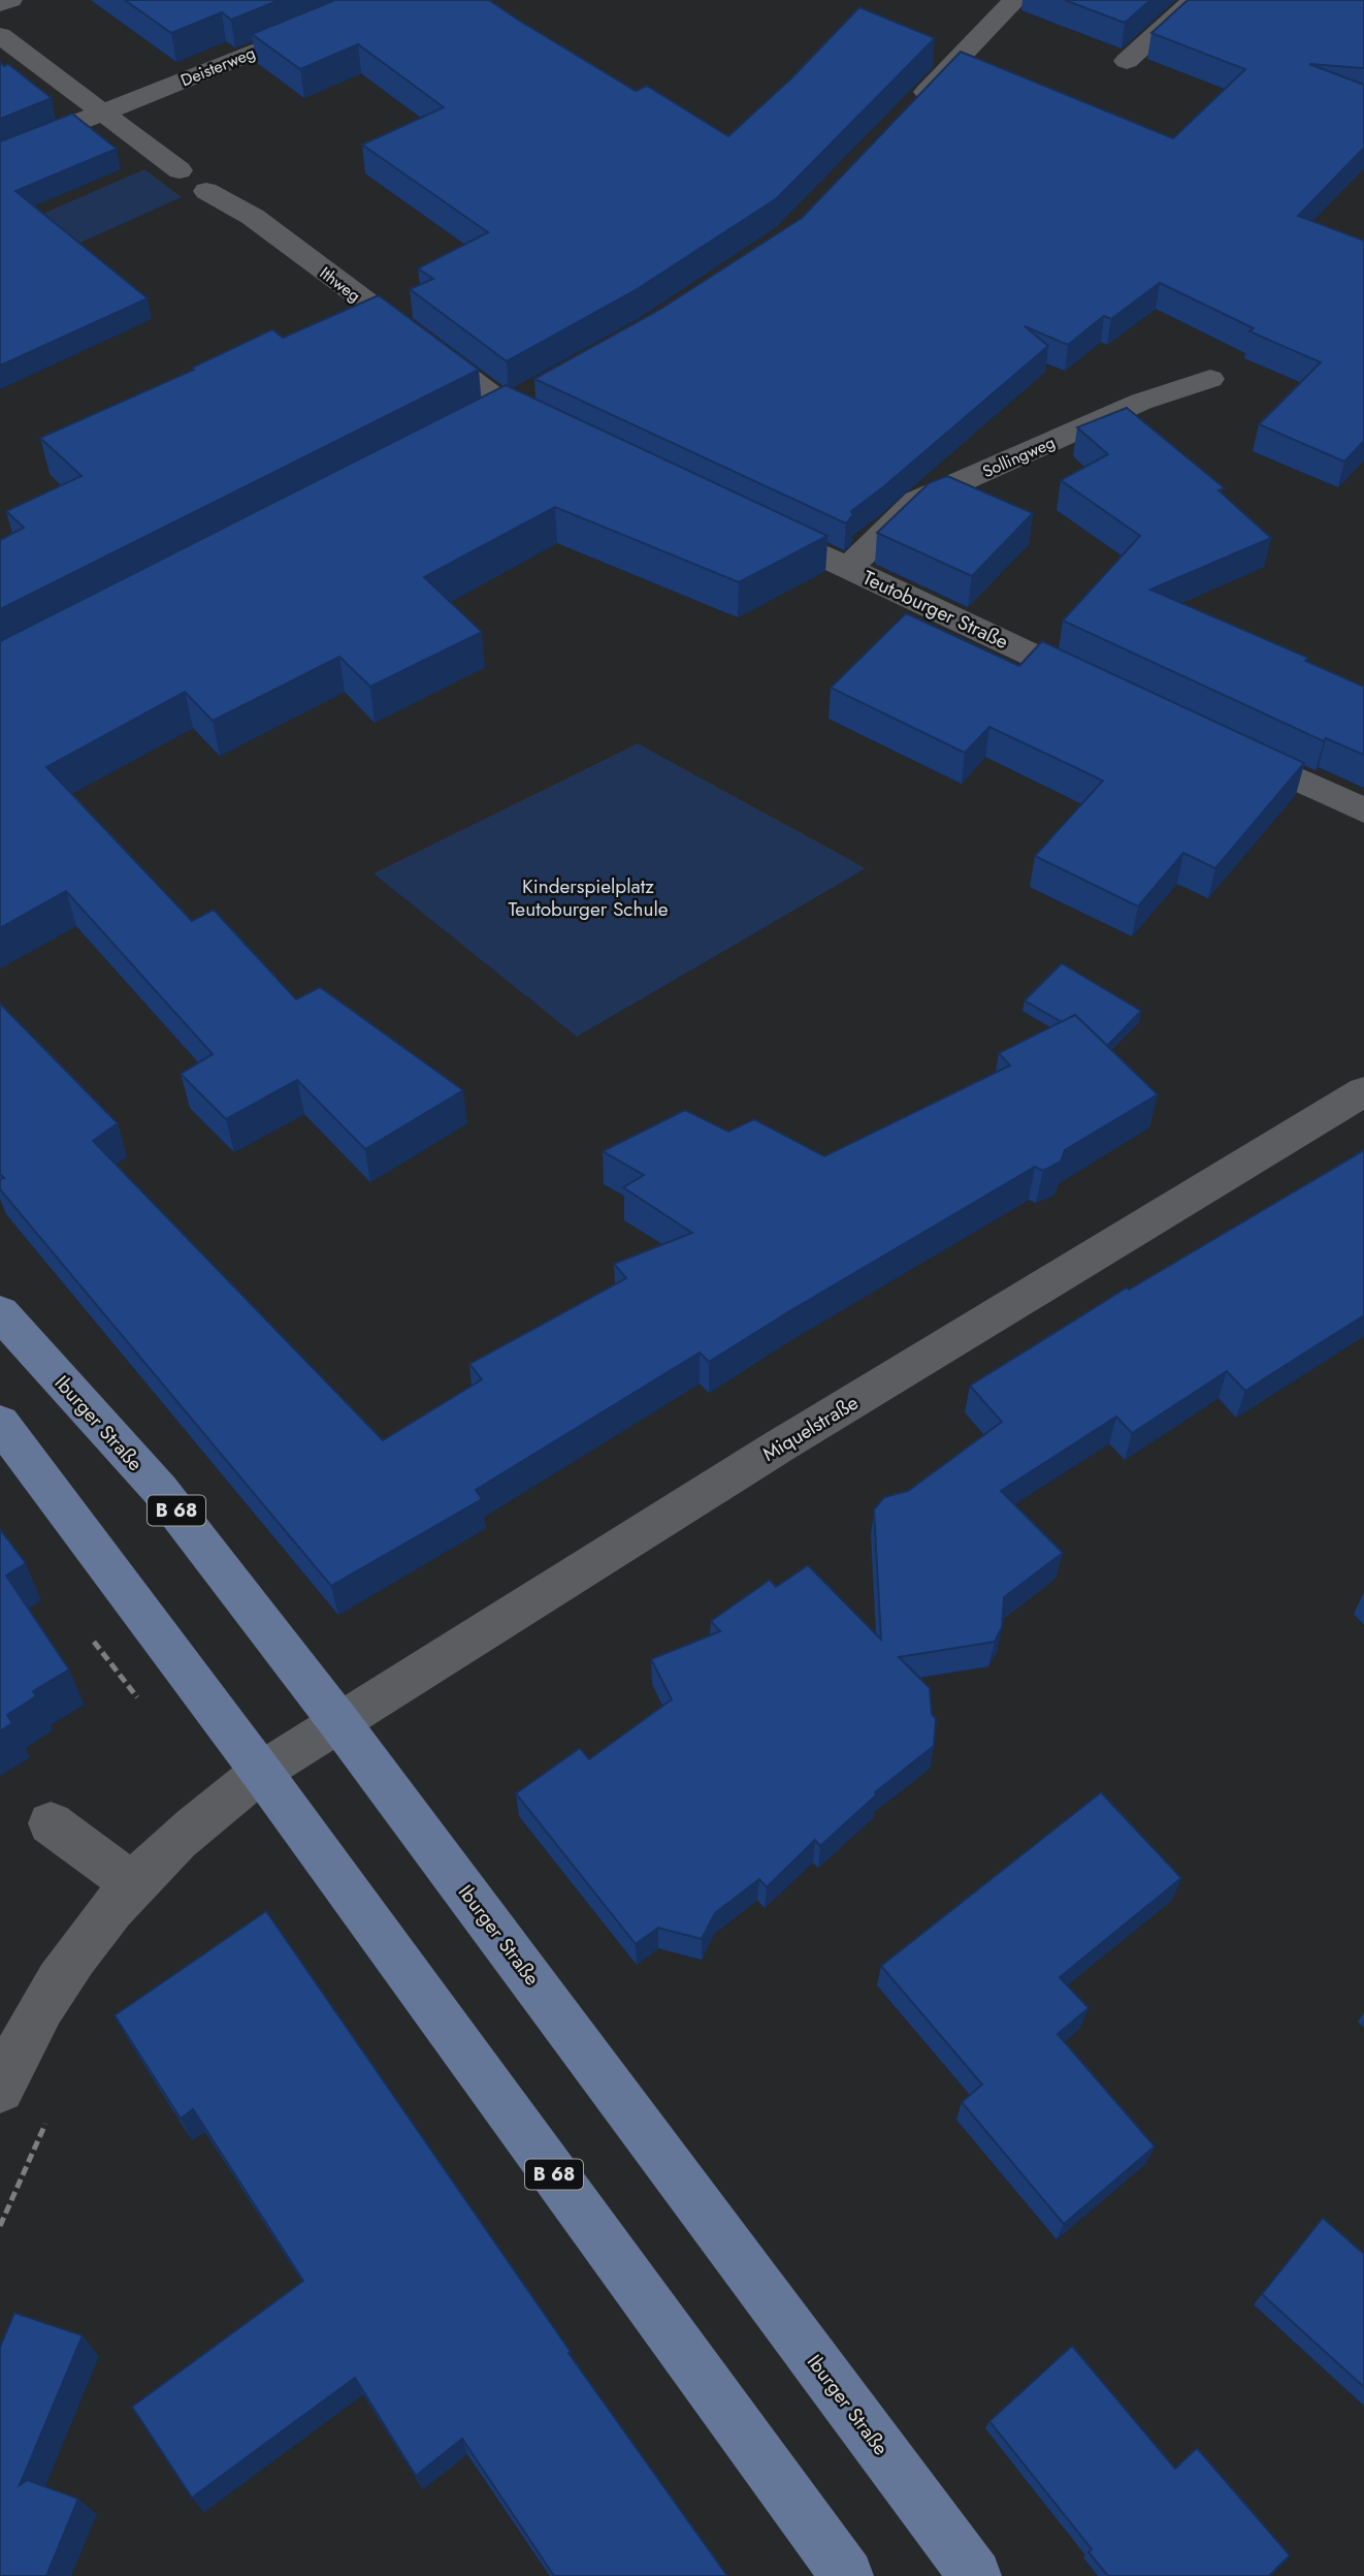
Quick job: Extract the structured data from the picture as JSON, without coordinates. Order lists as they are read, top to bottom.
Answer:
{
  "streets": {
    "main road": ["Iburger Straße", "B 68"],
    "street": [
      "Deisterweg",
      "Ithweg",
      "Sollingweg",
      "Teutoburger Straße",
      "Miquelstraße"
    ]
  },
  "crossings": [
    ["Sollingweg", "Teutoburger Straße"],
    ["Iburger Straße", "Miquelstraße"],
    ["Miquelstraße", "B 68"]
  ],
  "parks": ["Kinderspielplatz Teutoburger Schule"]
}
